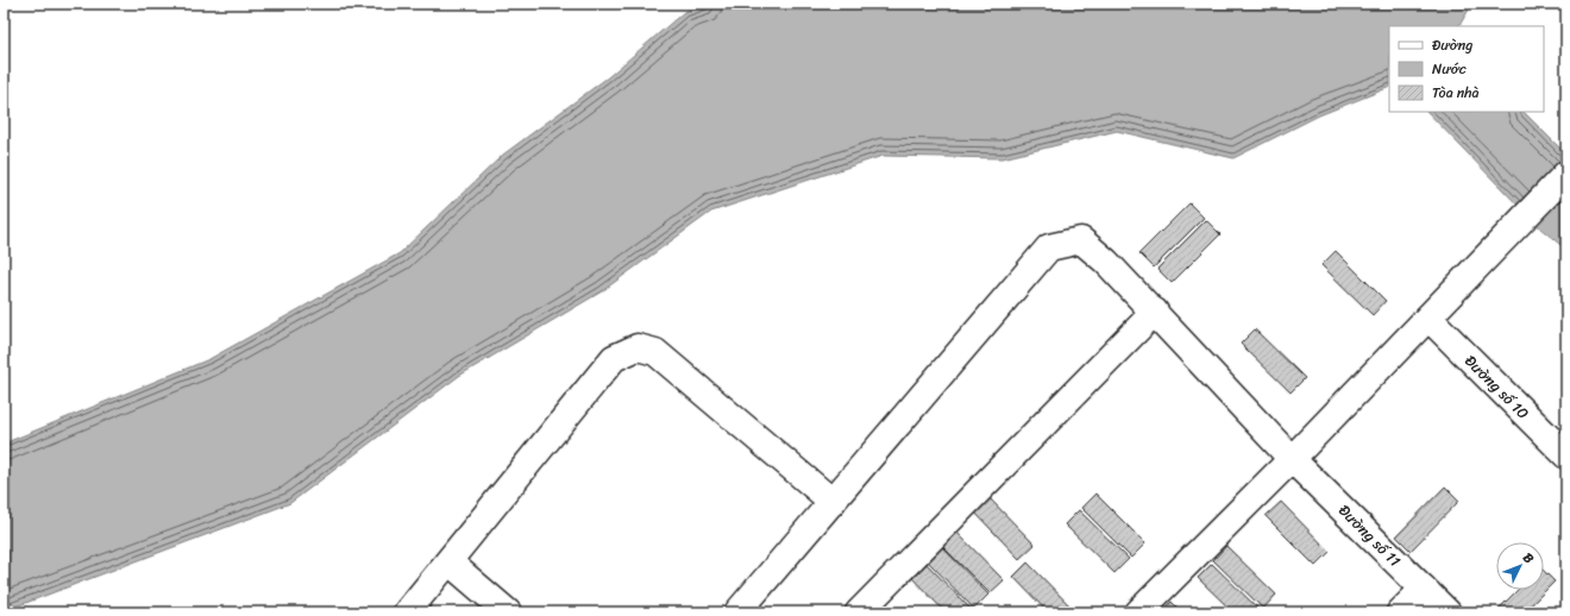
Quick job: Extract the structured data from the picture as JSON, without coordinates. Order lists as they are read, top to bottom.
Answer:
{
  "streets": {
    "street": ["Đường số 10", "Đường số 11"]
  },
  "legend": ["Đường", "Nước", "Tòa nhà"],
  "north": "top right"
}
